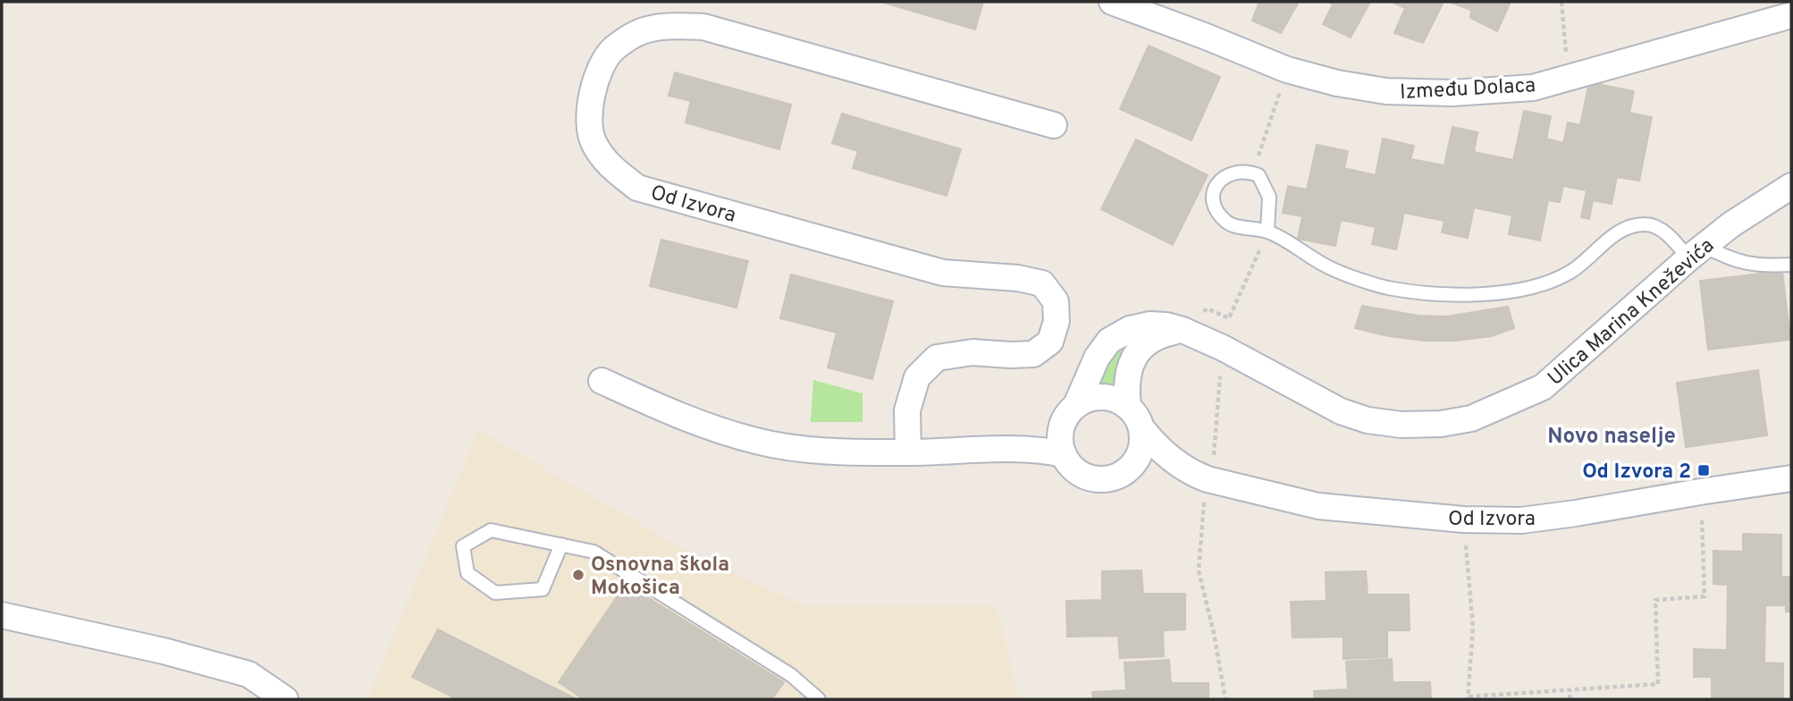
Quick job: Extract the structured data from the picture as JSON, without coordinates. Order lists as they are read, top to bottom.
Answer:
{
  "streets": {
    "street": ["Između Dolaca", "Od Izvora", "Ulica Marina Kneževića"]
  },
  "crossings": [
    ["Od Izvora", "Ulica Marina Kneževića"]
  ],
  "districts": ["Novo naselje"],
  "places": {
    "transit": ["Od Izvora 2"],
    "other": ["Osnovna škola Mokošica"]
  }
}
